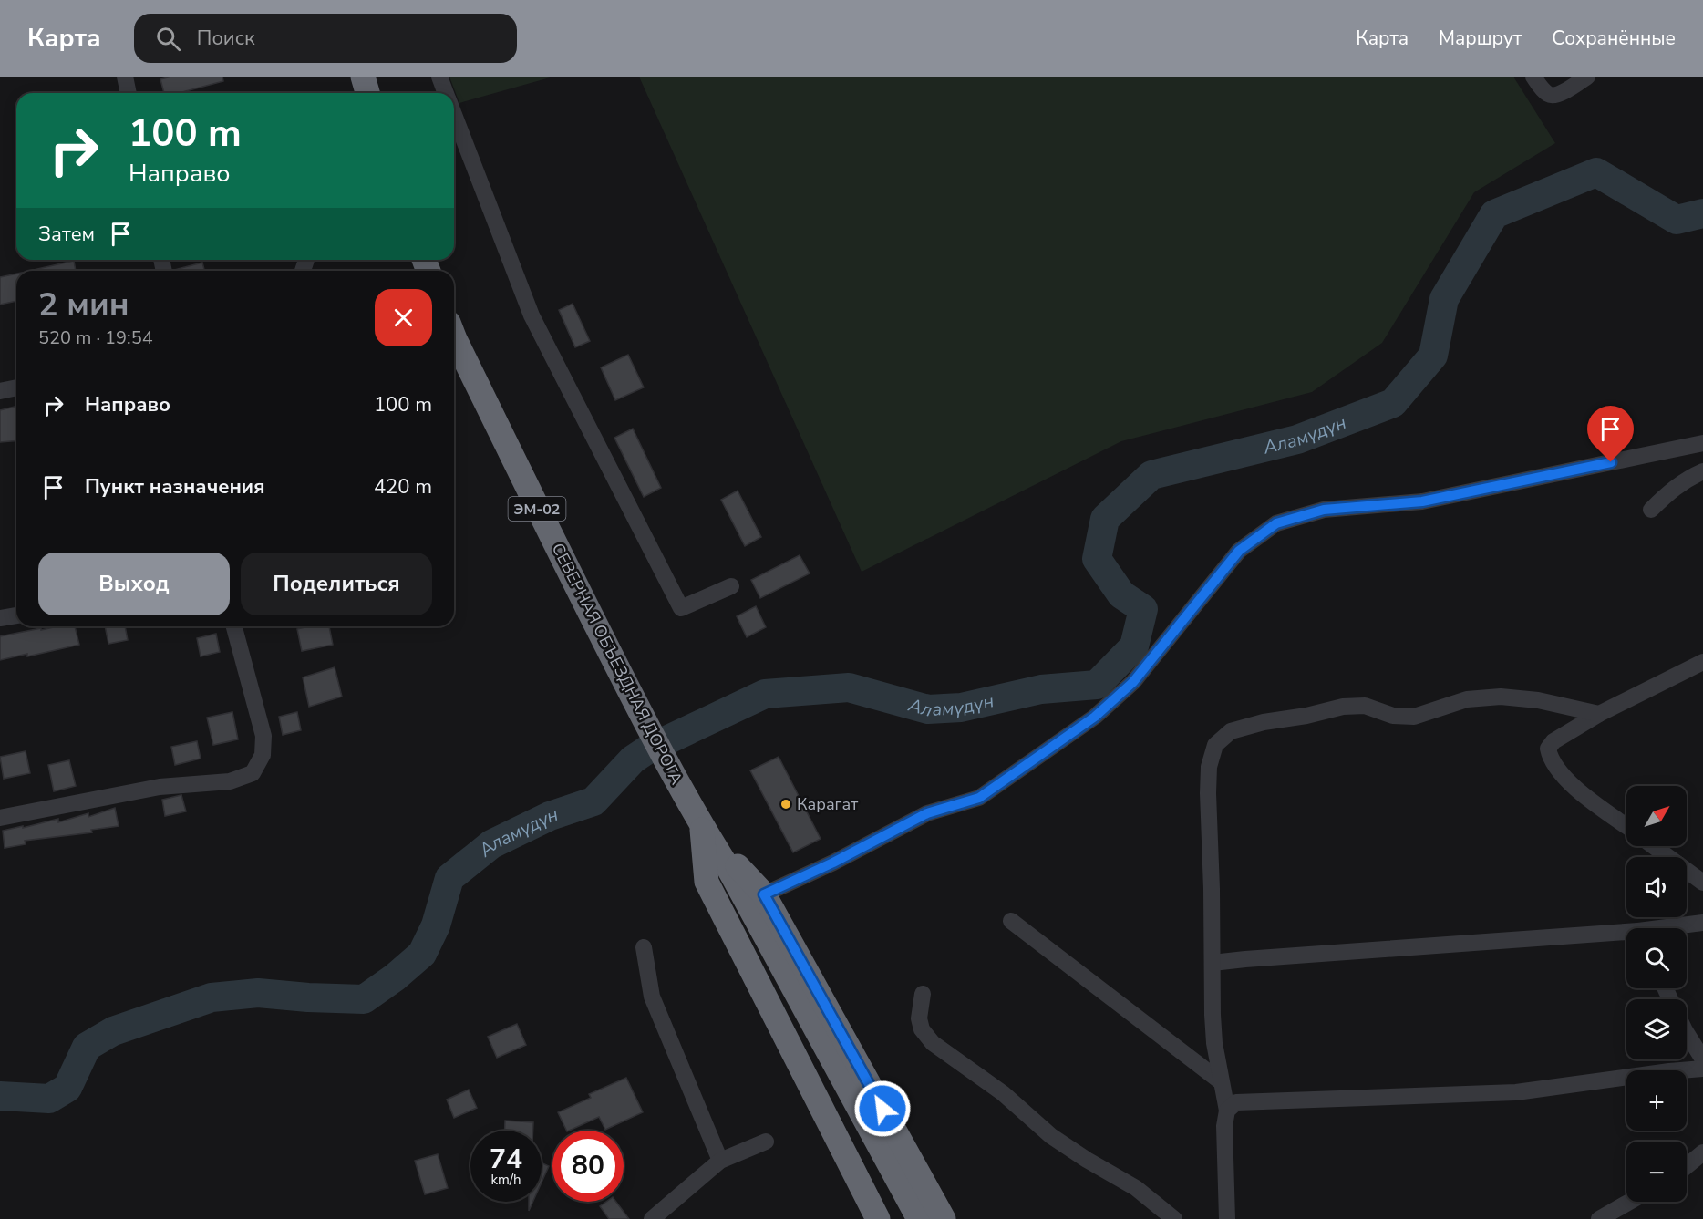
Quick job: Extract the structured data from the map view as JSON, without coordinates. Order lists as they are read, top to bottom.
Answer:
{
  "streets": {
    "highway": ["ЭМ-02", "СЕВЕРНАЯ ОБЪЕЗДНАЯ ДОРОГА"]
  },
  "water": ["Аламүдүн"],
  "places": ["Карагат"],
  "north": "top right",
  "page": {
    "header": "Карта",
    "search": "Поиск",
    "nav": ["Карта", "Маршрут", "Сохранённые"],
    "turn": ["100 m", "Направо"],
    "then": "Затем",
    "heading": ["2 мин", "520 m · 19:54"],
    "list": [
      {
        "name": "Направо",
        "value": "100 m"
      },
      {
        "name": "Пункт назначения",
        "value": "420 m"
      }
    ],
    "buttons": ["Выход", "Поделиться"],
    "map_buttons": ["+", "−"],
    "speed": "74 km/h",
    "limit": "80"
  }
}
